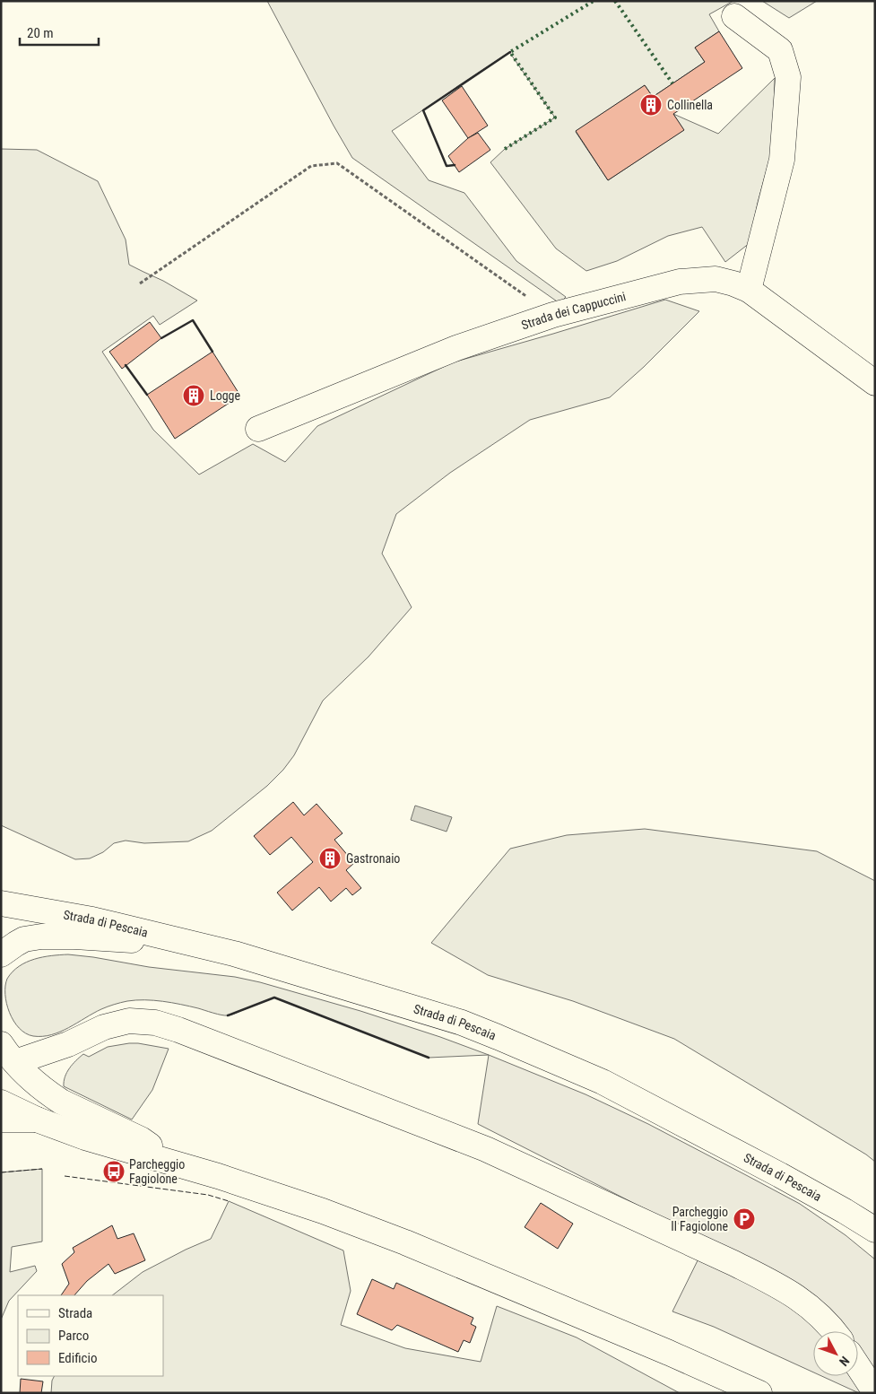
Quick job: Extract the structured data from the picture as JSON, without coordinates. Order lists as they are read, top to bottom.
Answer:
{
  "streets": {
    "main road": ["Strada dei Cappuccini", "Strada di Pescaia"]
  },
  "places": {
    "building": ["Collinella", "Logge", "Gastronaio"],
    "bus stop": ["Parcheggio Fagiolone"],
    "parking": ["Parcheggio Il Fagiolone"]
  },
  "legend": ["Strada", "Parco", "Edificio"],
  "scale_bar": "20 m",
  "north": "bottom right"
}
